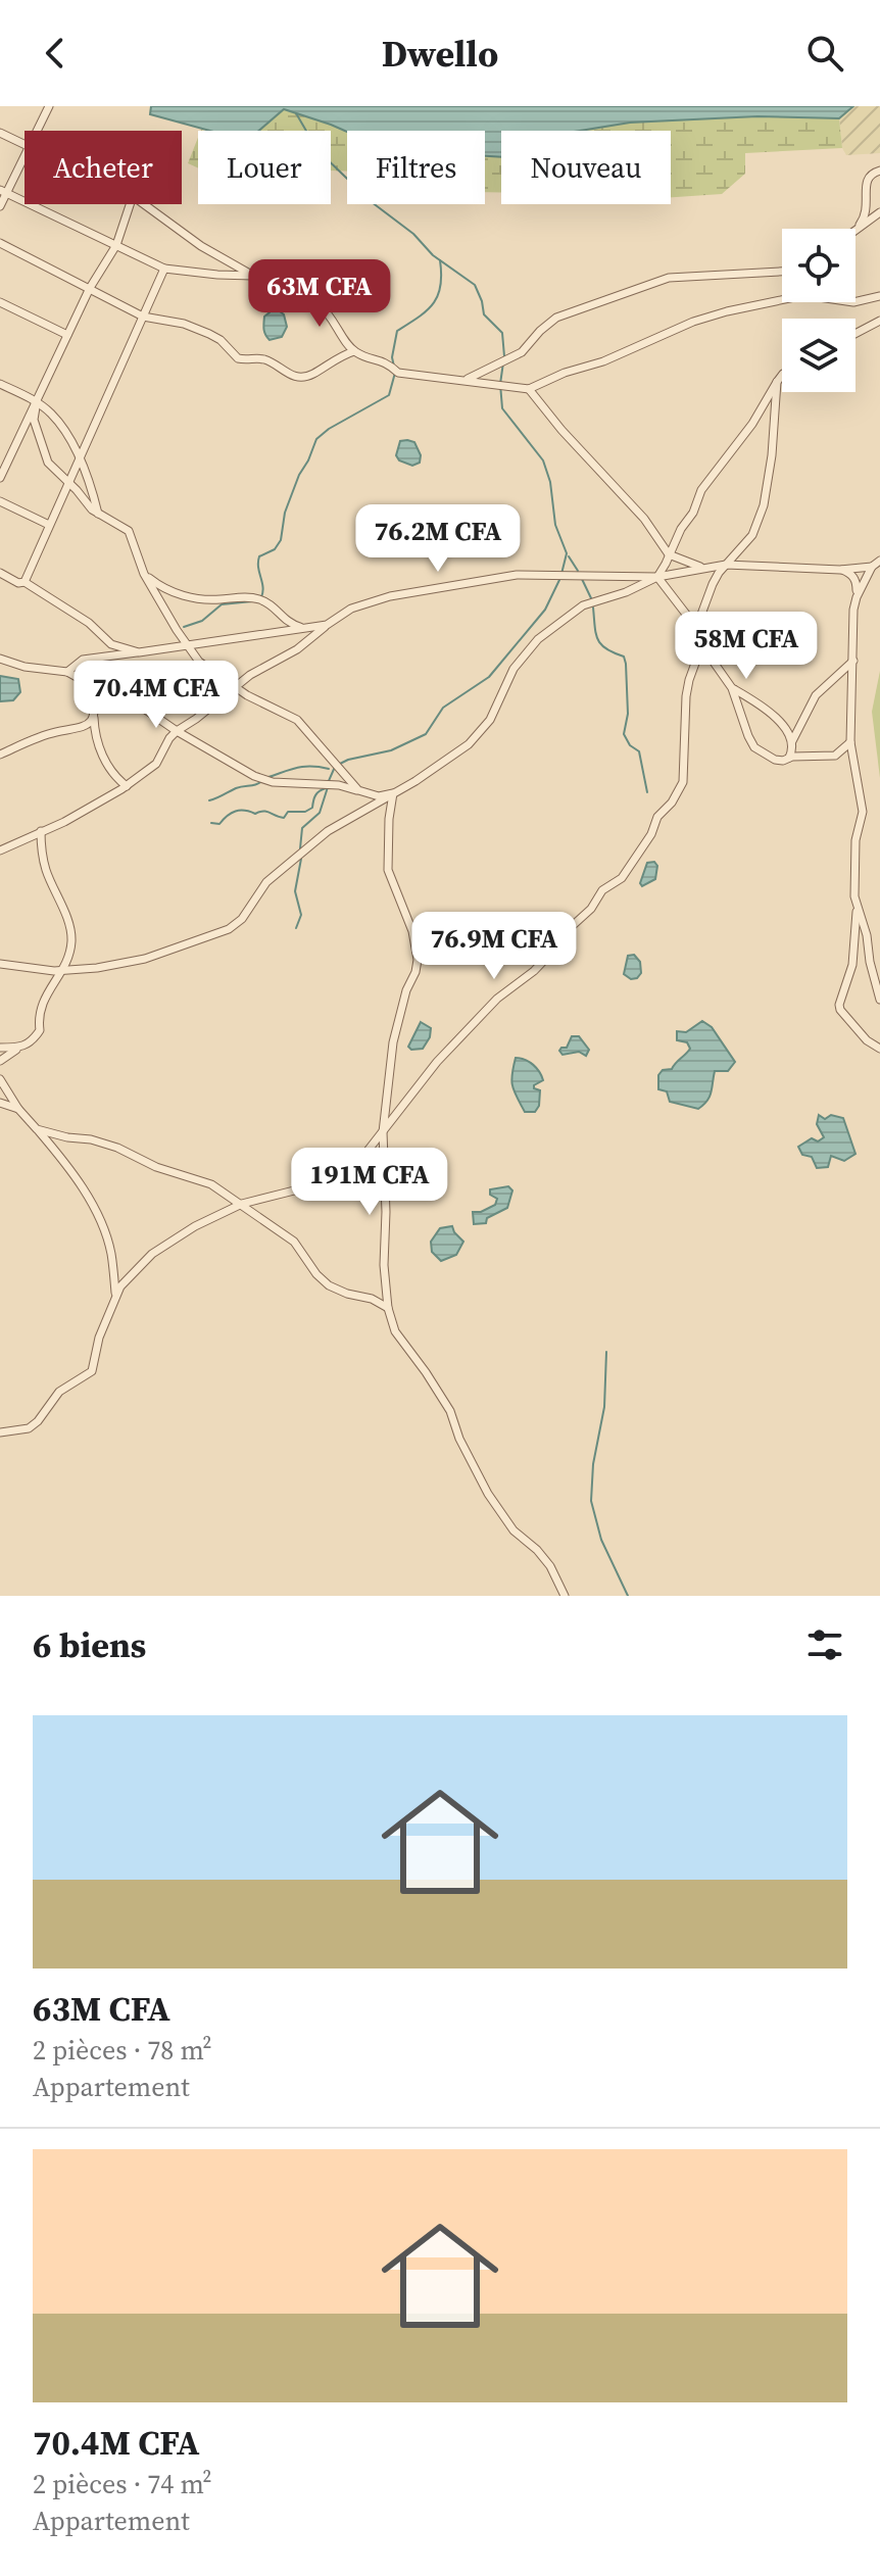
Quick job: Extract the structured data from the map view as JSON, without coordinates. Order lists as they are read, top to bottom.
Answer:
{
  "page": {
    "header": "Dwello",
    "chip": [
      "Acheter",
      "Louer",
      "Filtres",
      "Nouveau"
    ],
    "price": [
      "63M CFA",
      "76.2M CFA",
      "58M CFA",
      "70.4M CFA",
      "76.9M CFA",
      "191M CFA"
    ],
    "heading": "6 biens",
    "list": [
      {
        "name": "63M CFA",
        "note": "2 pièces · 78 m² · Appartement"
      },
      {
        "name": "70.4M CFA",
        "note": "2 pièces · 74 m² · Appartement"
      }
    ]
  }
}
